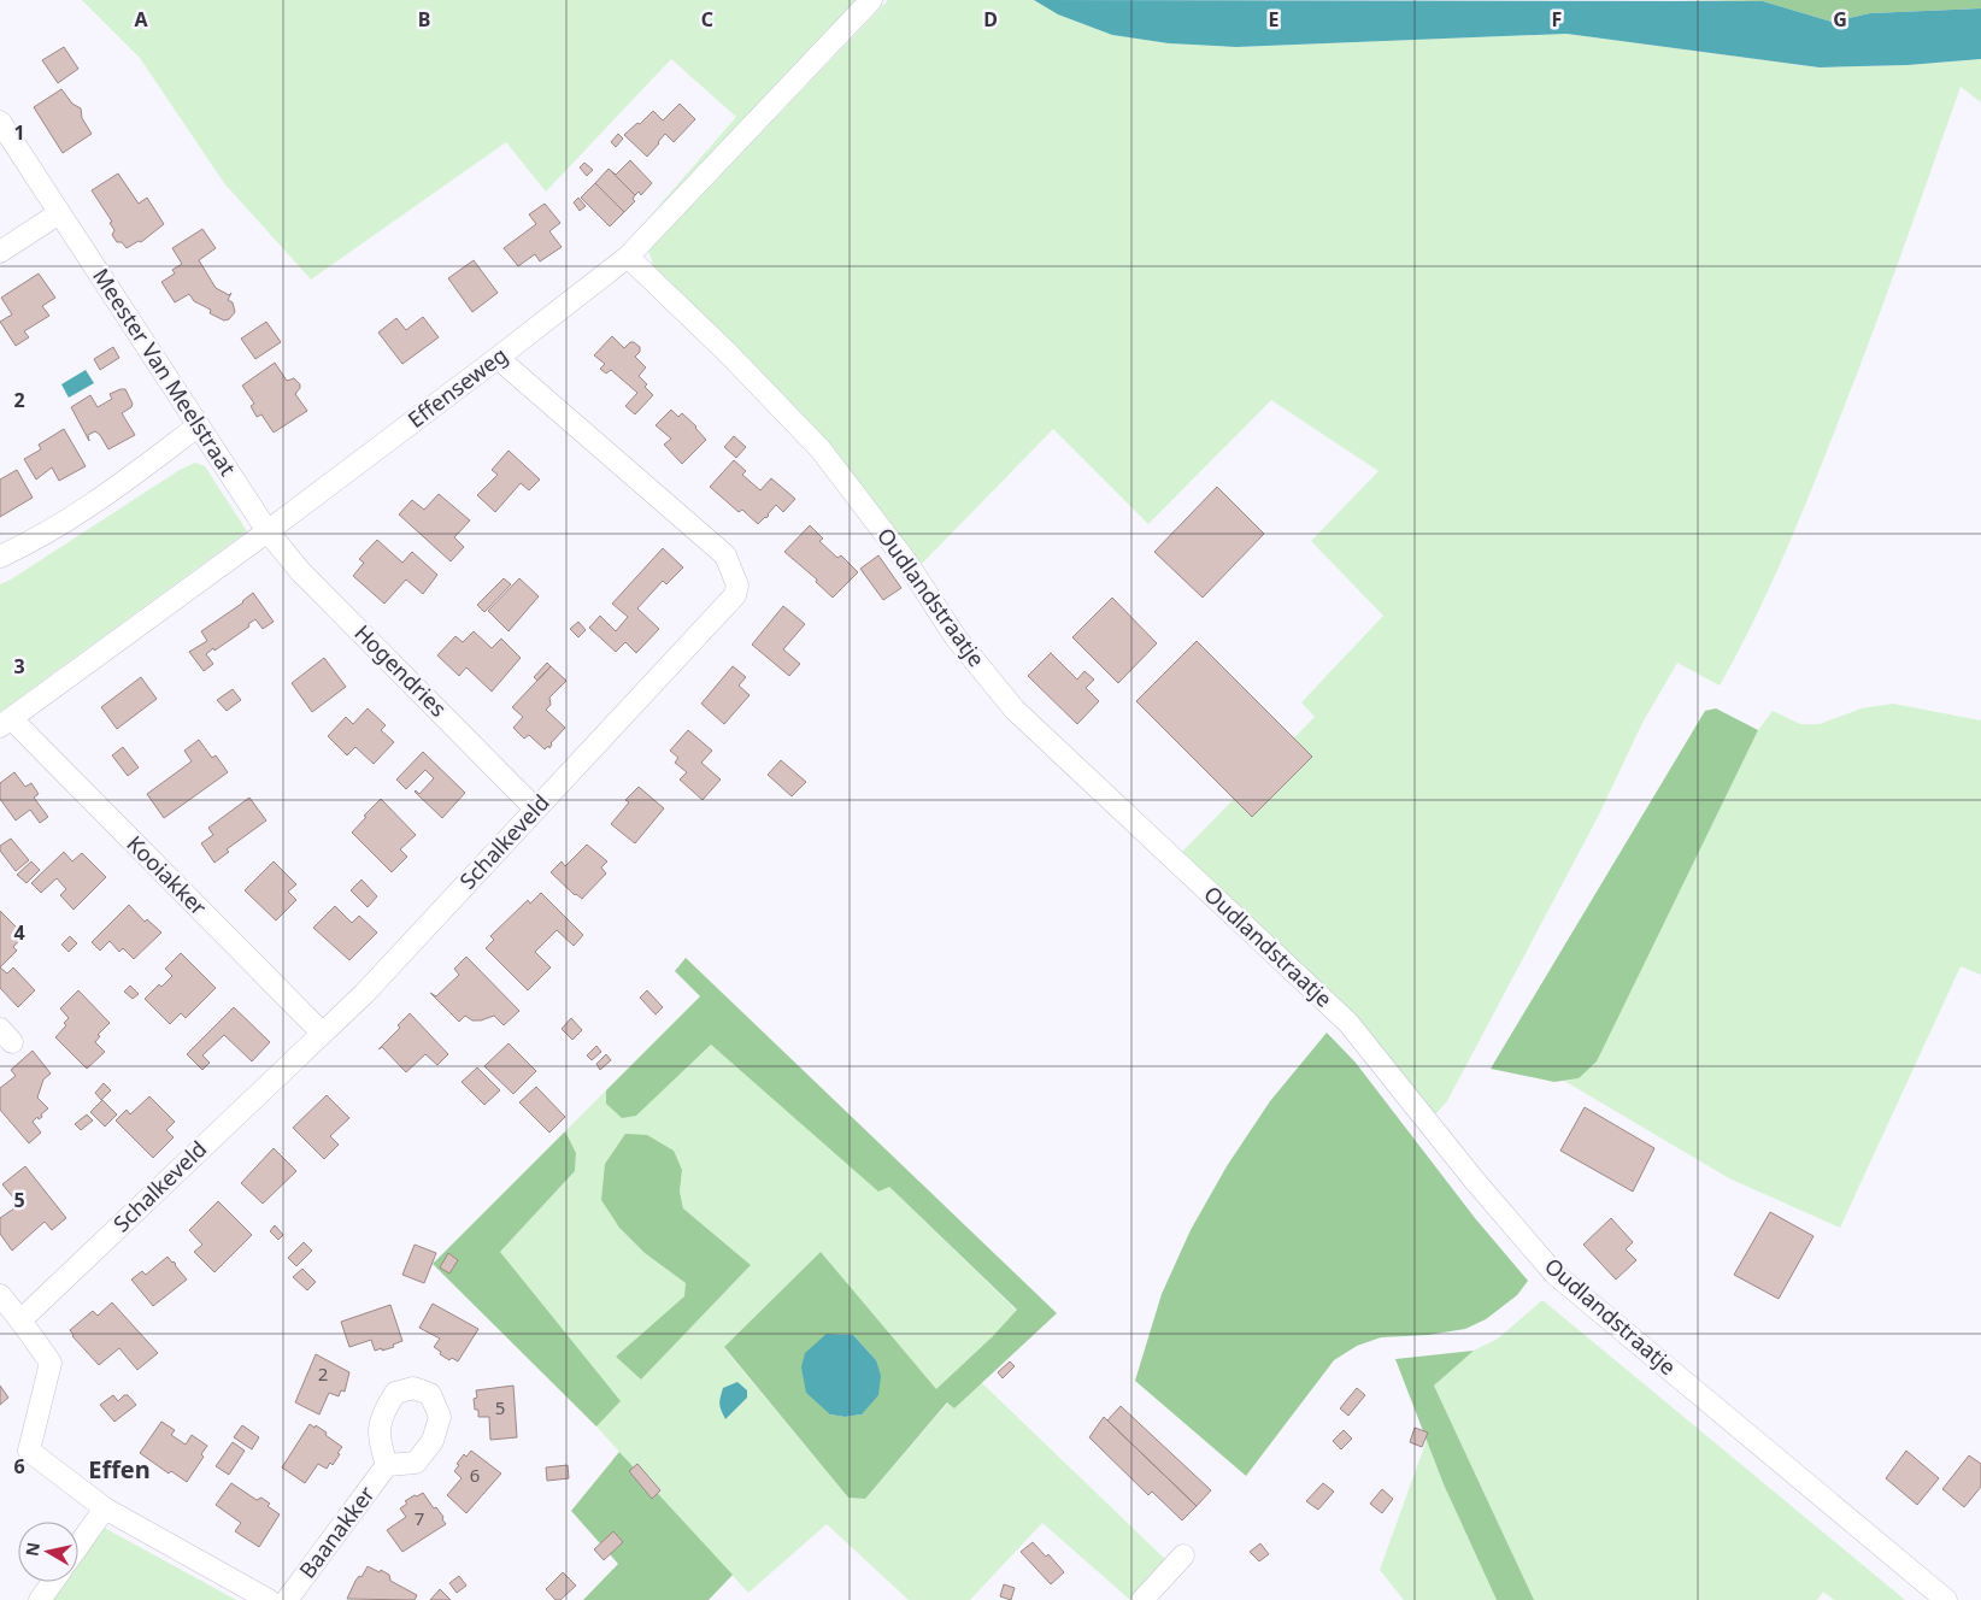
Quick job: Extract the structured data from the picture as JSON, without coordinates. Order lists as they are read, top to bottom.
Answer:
{
  "streets": {
    "street": [
      "Meester Van Meelstraat",
      "Effenseweg",
      "Oudlandstraatje",
      "Hogendries",
      "Schalkeveld",
      "Kooiakker",
      "Baanakker"
    ]
  },
  "crossings": [
    ["Meester Van Meelstraat", "Effenseweg"],
    ["Meester Van Meelstraat", "Hogendries"],
    ["Effenseweg", "Oudlandstraatje"],
    ["Effenseweg", "Hogendries"],
    ["Effenseweg", "Schalkeveld"],
    ["Effenseweg", "Kooiakker"],
    ["Hogendries", "Schalkeveld"],
    ["Schalkeveld", "Kooiakker"]
  ],
  "districts": ["Effen"],
  "house_numbers": [
    "2",
    "5",
    "6",
    "7"
  ],
  "north": "left",
  "grid": {
    "columns": [
      "A",
      "B",
      "C",
      "D",
      "E",
      "F",
      "G"
    ],
    "rows": [
      "1",
      "2",
      "3",
      "4",
      "5",
      "6"
    ]
  }
}
